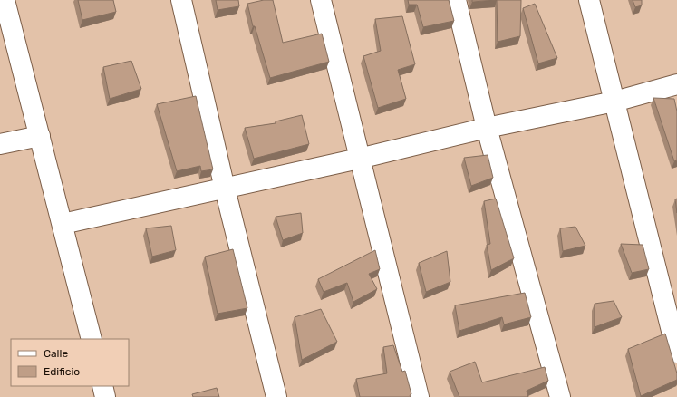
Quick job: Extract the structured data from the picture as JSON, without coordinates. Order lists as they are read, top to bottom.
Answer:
{
  "legend": ["Calle", "Edificio"]
}
